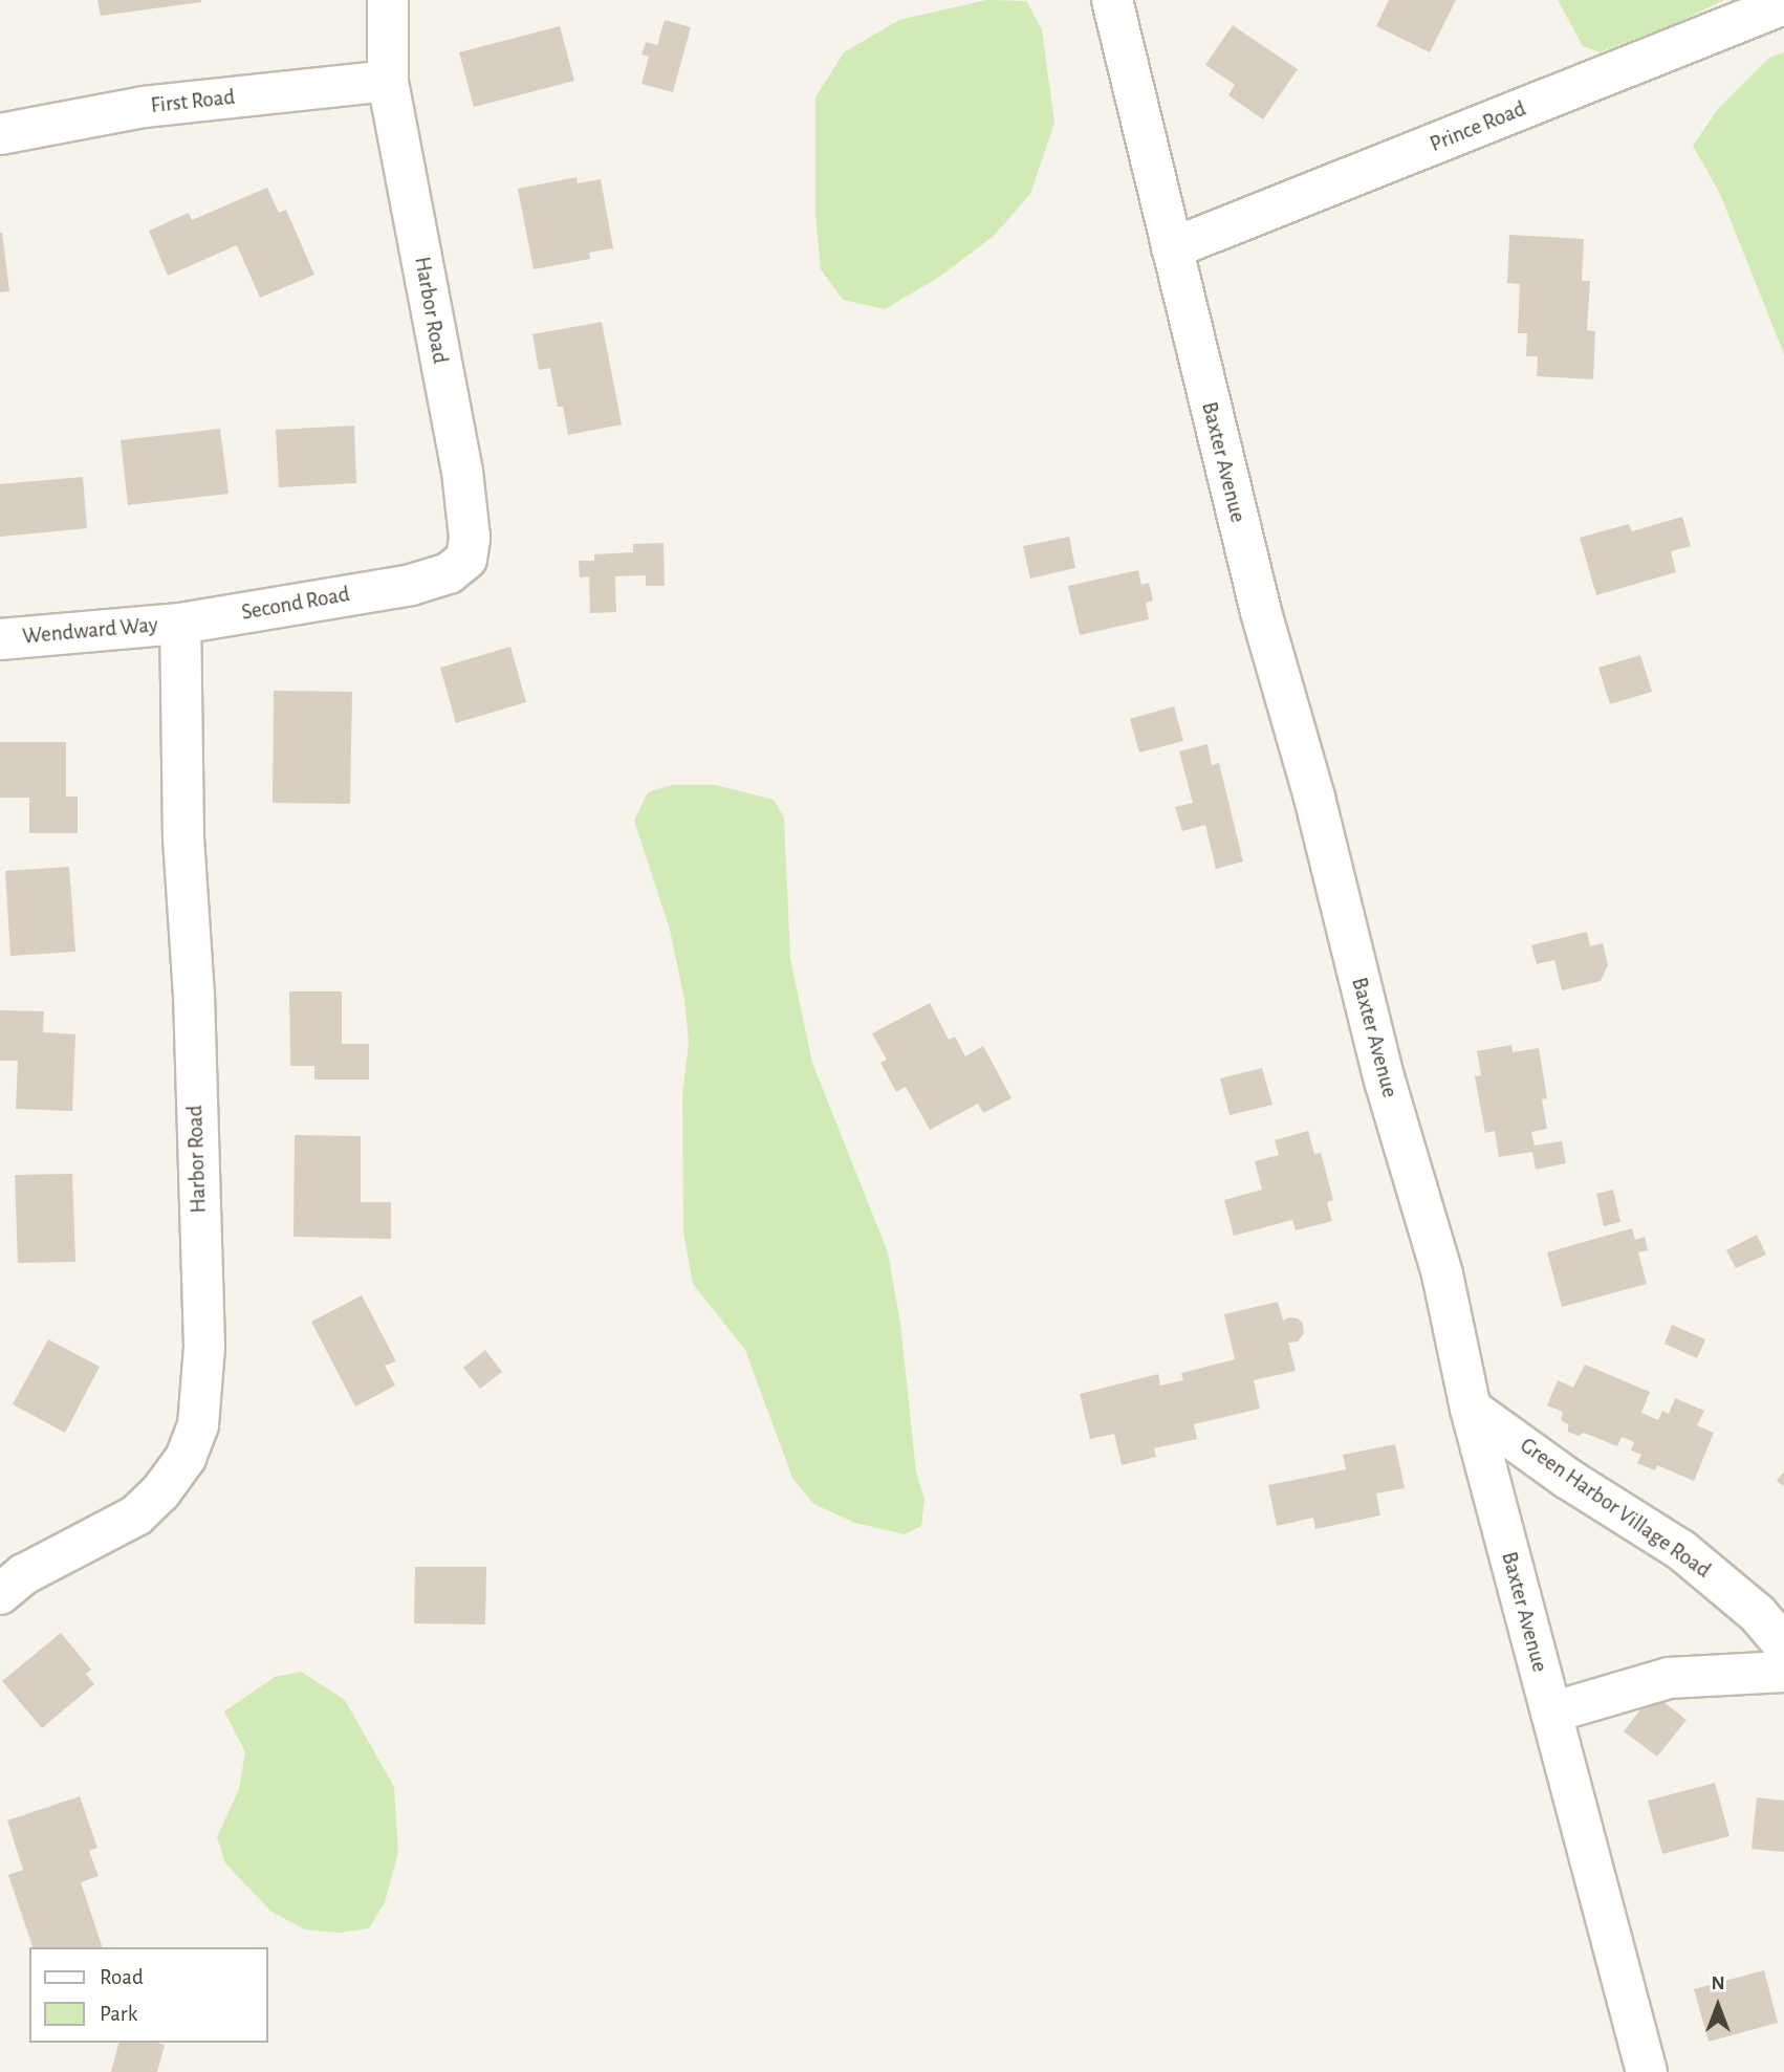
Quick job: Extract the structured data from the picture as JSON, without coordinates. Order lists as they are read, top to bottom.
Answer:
{
  "streets": {
    "street": [
      "First Road",
      "Prince Road",
      "Harbor Road",
      "Baxter Avenue",
      "Second Road",
      "Wendward Way",
      "Green Harbor Village Road"
    ]
  },
  "crossings": [
    ["First Road", "Harbor Road"],
    ["Prince Road", "Baxter Avenue"],
    ["Harbor Road", "Second Road"],
    ["Harbor Road", "Wendward Way"],
    ["Baxter Avenue", "Green Harbor Village Road"],
    ["Second Road", "Wendward Way"]
  ],
  "legend": ["Road", "Park"],
  "north": "top"
}
